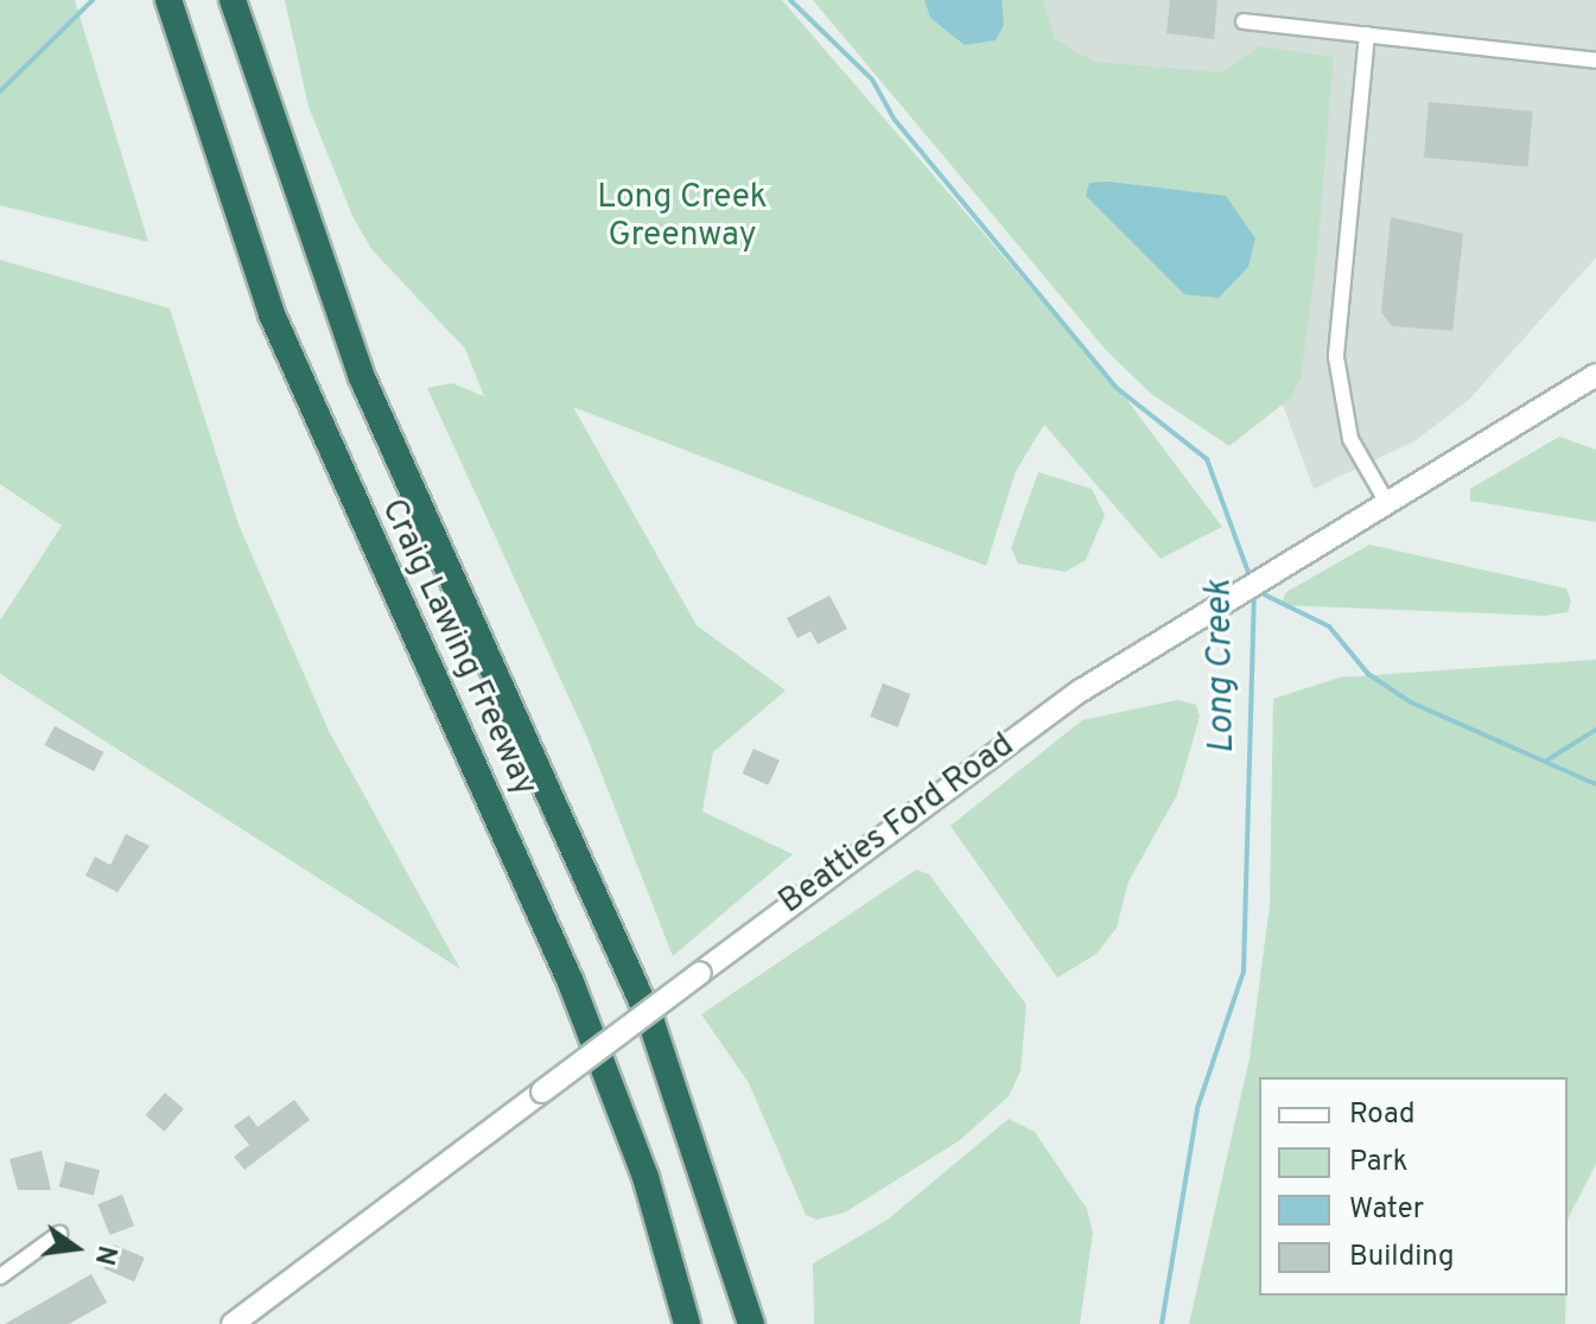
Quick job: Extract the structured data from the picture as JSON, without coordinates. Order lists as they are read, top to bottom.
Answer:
{
  "streets": {
    "highway": ["Craig Lawing Freeway"],
    "main road": ["Beatties Ford Road"]
  },
  "water": ["Long Creek"],
  "parks": ["Long Creek Greenway"],
  "legend": [
    "Road",
    "Park",
    "Water",
    "Building"
  ],
  "north": "right"
}
